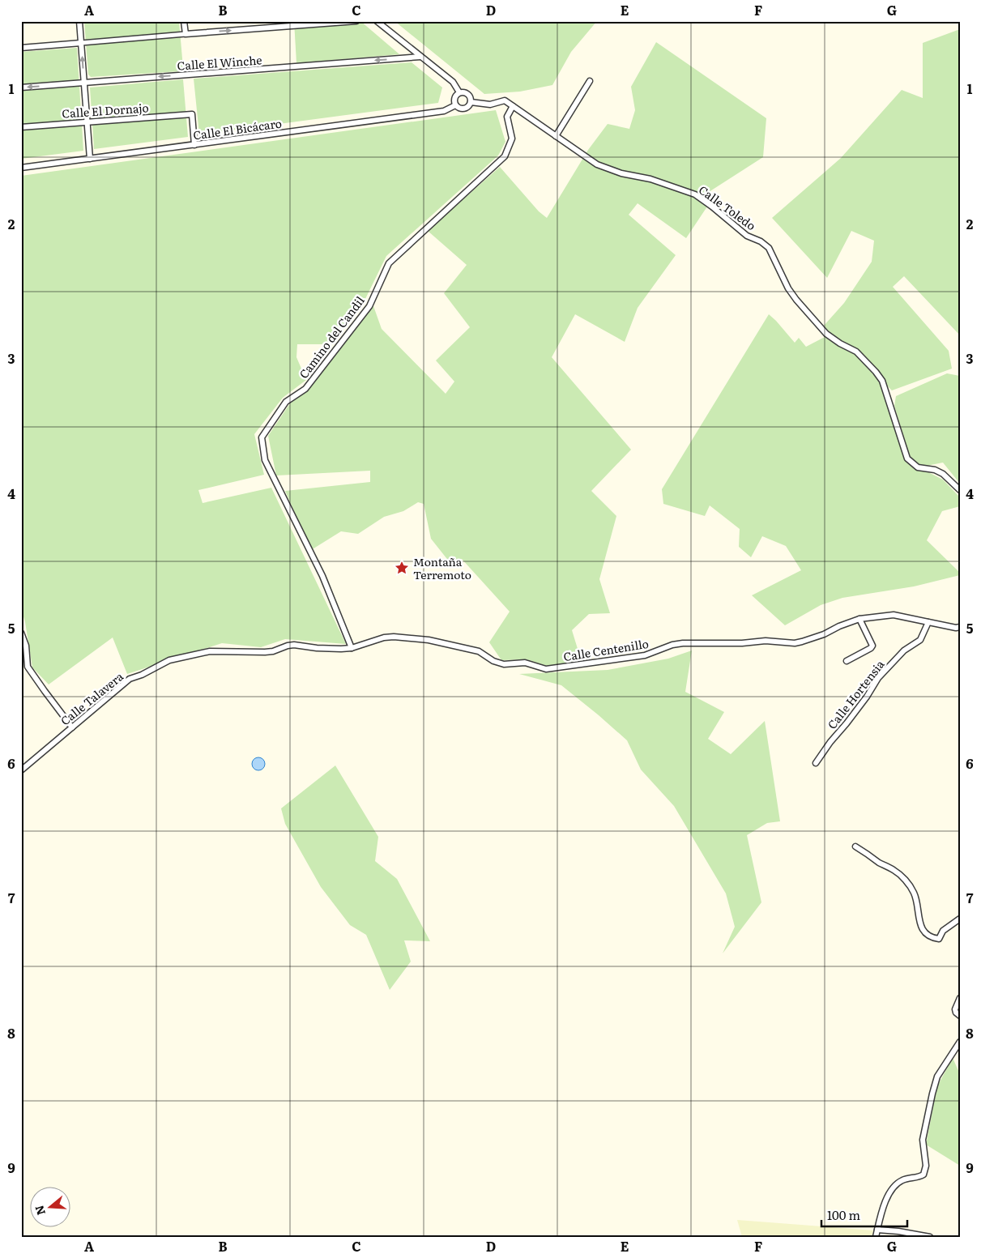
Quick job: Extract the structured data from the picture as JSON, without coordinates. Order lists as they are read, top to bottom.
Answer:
{
  "streets": {
    "street": [
      "Calle El Winche",
      "Calle El Dornajo",
      "Calle El Bicácaro",
      "Calle Toledo",
      "Camino del Candil",
      "Calle Centenillo",
      "Calle Hortensia",
      "Calle Talavera"
    ]
  },
  "crossings": [
    ["Calle El Dornajo", "Calle El Bicácaro"],
    ["Calle El Bicácaro", "Calle Toledo"],
    ["Calle Toledo", "Camino del Candil"],
    ["Camino del Candil", "Calle Centenillo"],
    ["Camino del Candil", "Calle Talavera"],
    ["Calle Centenillo", "Calle Hortensia"],
    ["Calle Centenillo", "Calle Talavera"]
  ],
  "places": {
    "place": ["Montaña Terremoto"]
  },
  "scale_bar": "100 m",
  "north": "left",
  "grid": {
    "columns": [
      "A",
      "B",
      "C",
      "D",
      "E",
      "F",
      "G"
    ],
    "rows": [
      "1",
      "2",
      "3",
      "4",
      "5",
      "6",
      "7",
      "8",
      "9"
    ]
  }
}
